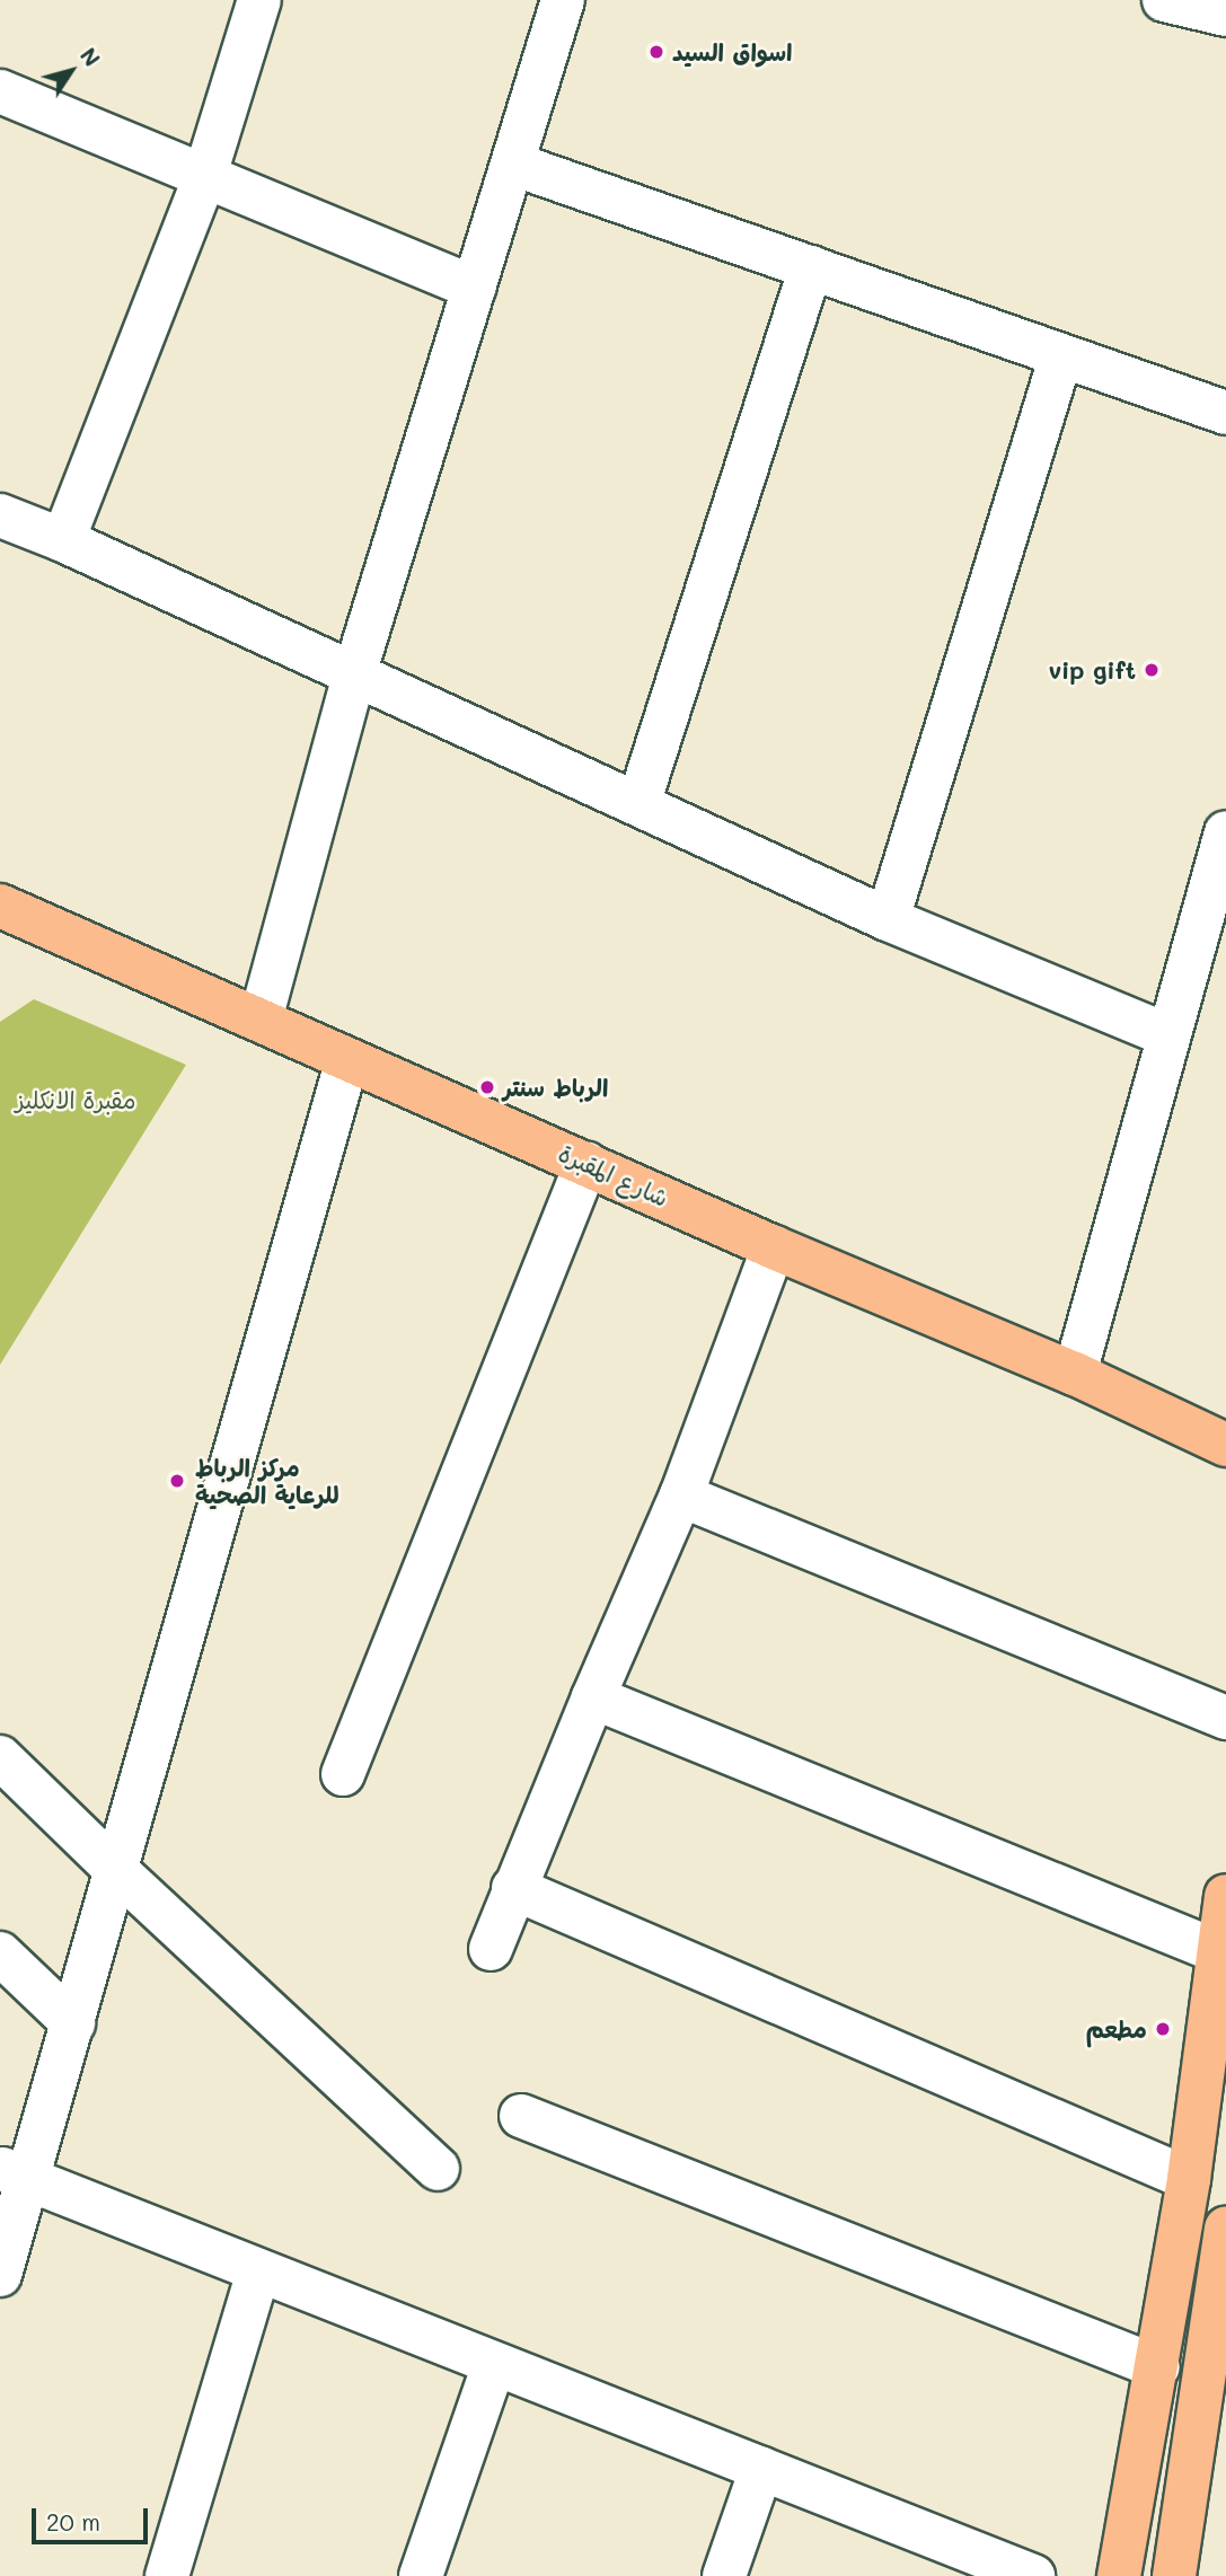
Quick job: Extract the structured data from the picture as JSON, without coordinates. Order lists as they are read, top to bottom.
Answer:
{
  "streets": {
    "main road": ["شارع المقبرة"]
  },
  "parks": ["مقبرة الانكليز"],
  "places": [
    "اسواق السيد",
    "vip gift",
    "الرباط سنتر",
    "مركز الرباط للرعاية الصحية",
    "مطعم"
  ],
  "scale_bar": "20 m",
  "north": "top right"
}
